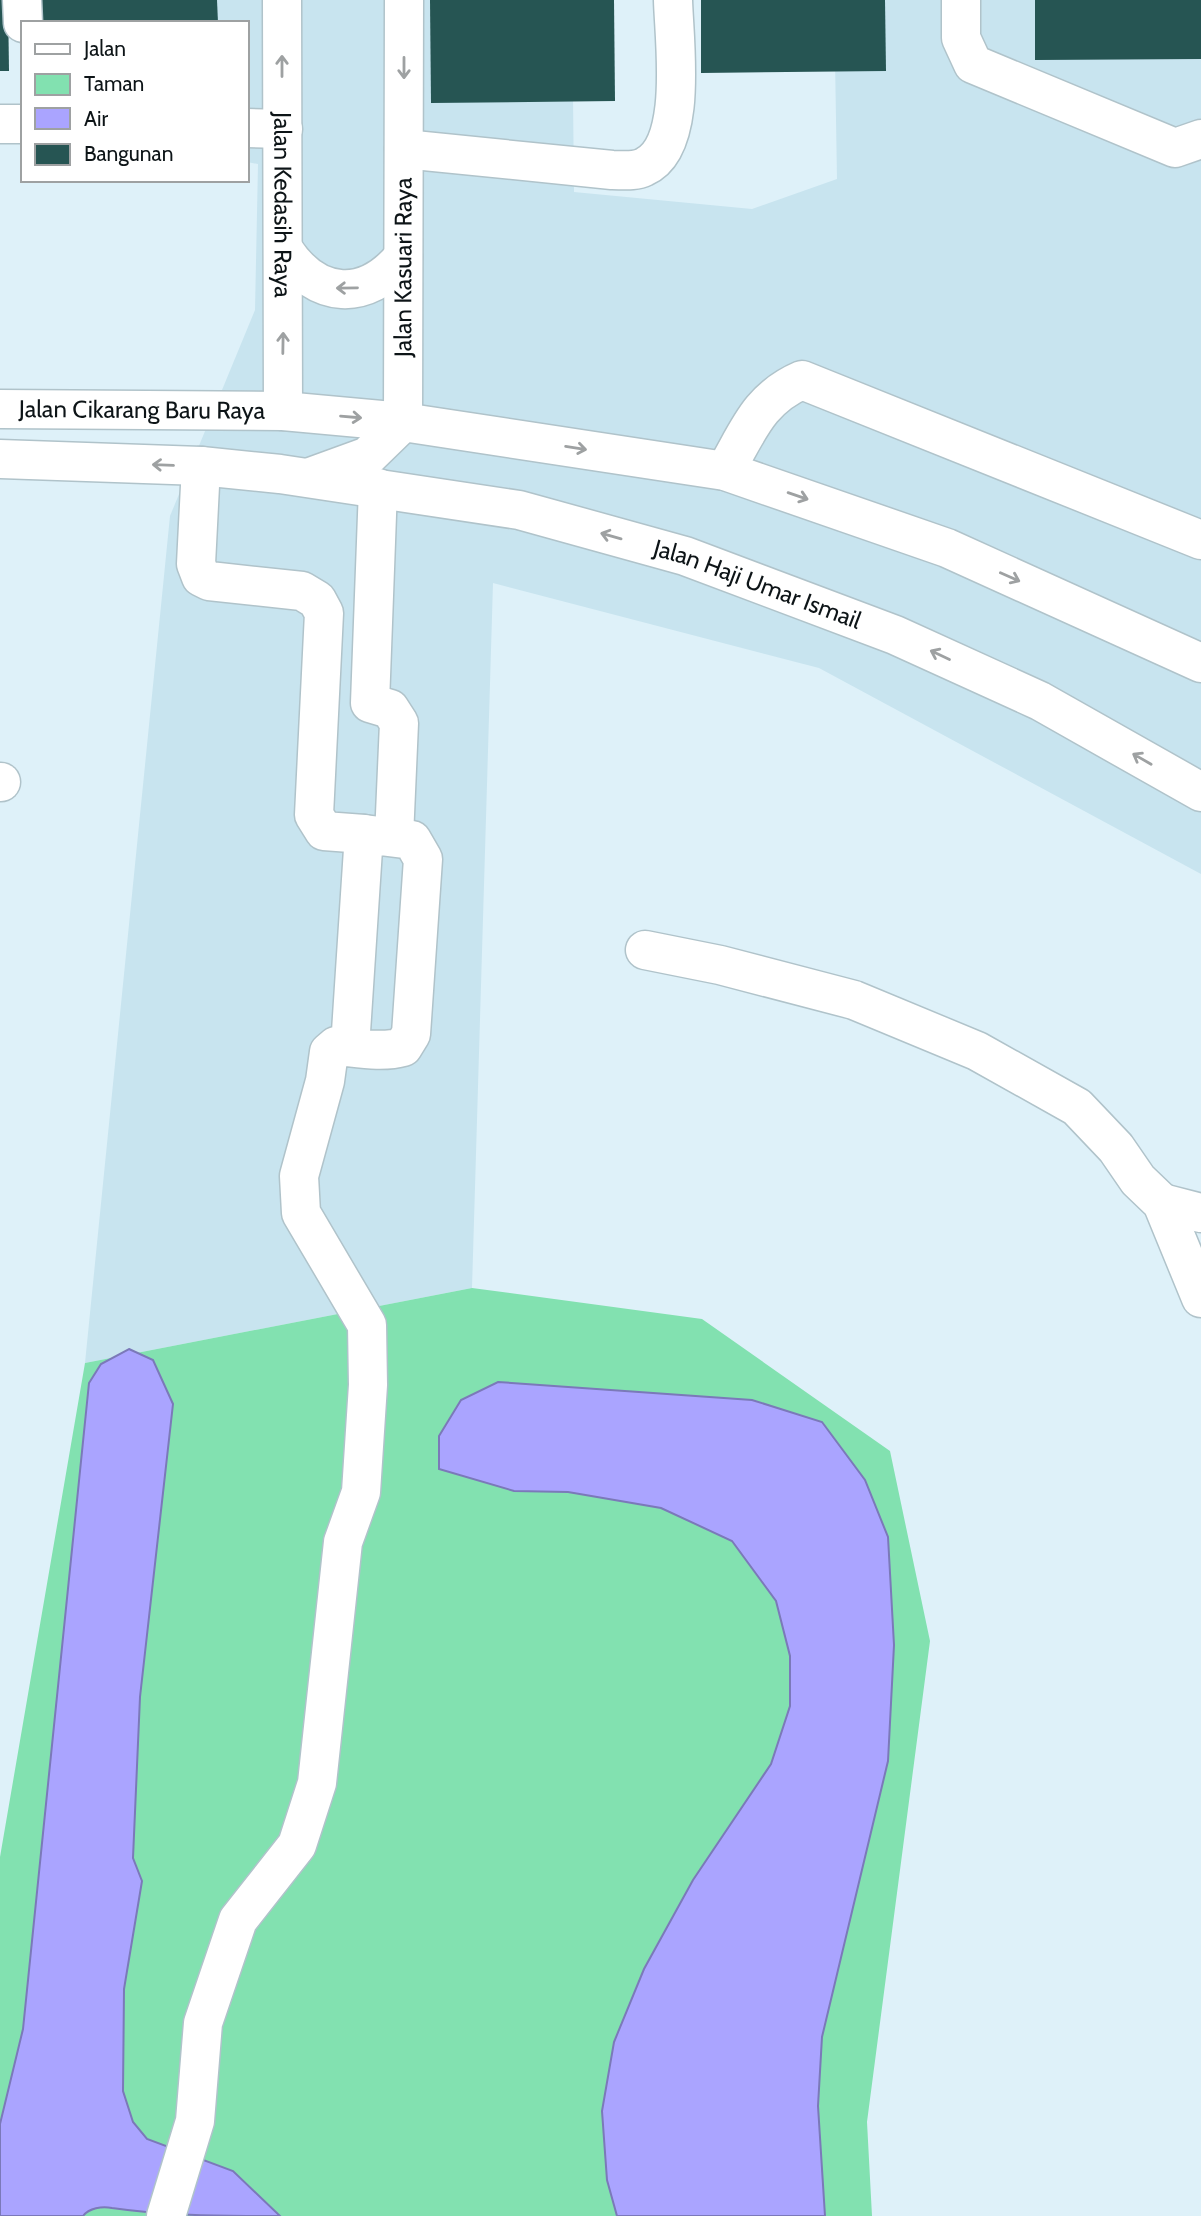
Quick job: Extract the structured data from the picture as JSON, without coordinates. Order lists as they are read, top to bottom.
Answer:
{
  "streets": {
    "main road": [
      "Jalan Kedasih Raya",
      "Jalan Kasuari Raya",
      "Jalan Cikarang Baru Raya",
      "Jalan Haji Umar Ismail"
    ]
  },
  "crossings": [
    ["Jalan Kedasih Raya", "Jalan Cikarang Baru Raya"],
    ["Jalan Cikarang Baru Raya", "Jalan Haji Umar Ismail"]
  ],
  "one_way": ["Jalan Kedasih Raya", "Jalan Kasuari Raya"],
  "legend": [
    "Jalan",
    "Taman",
    "Air",
    "Bangunan"
  ]
}
